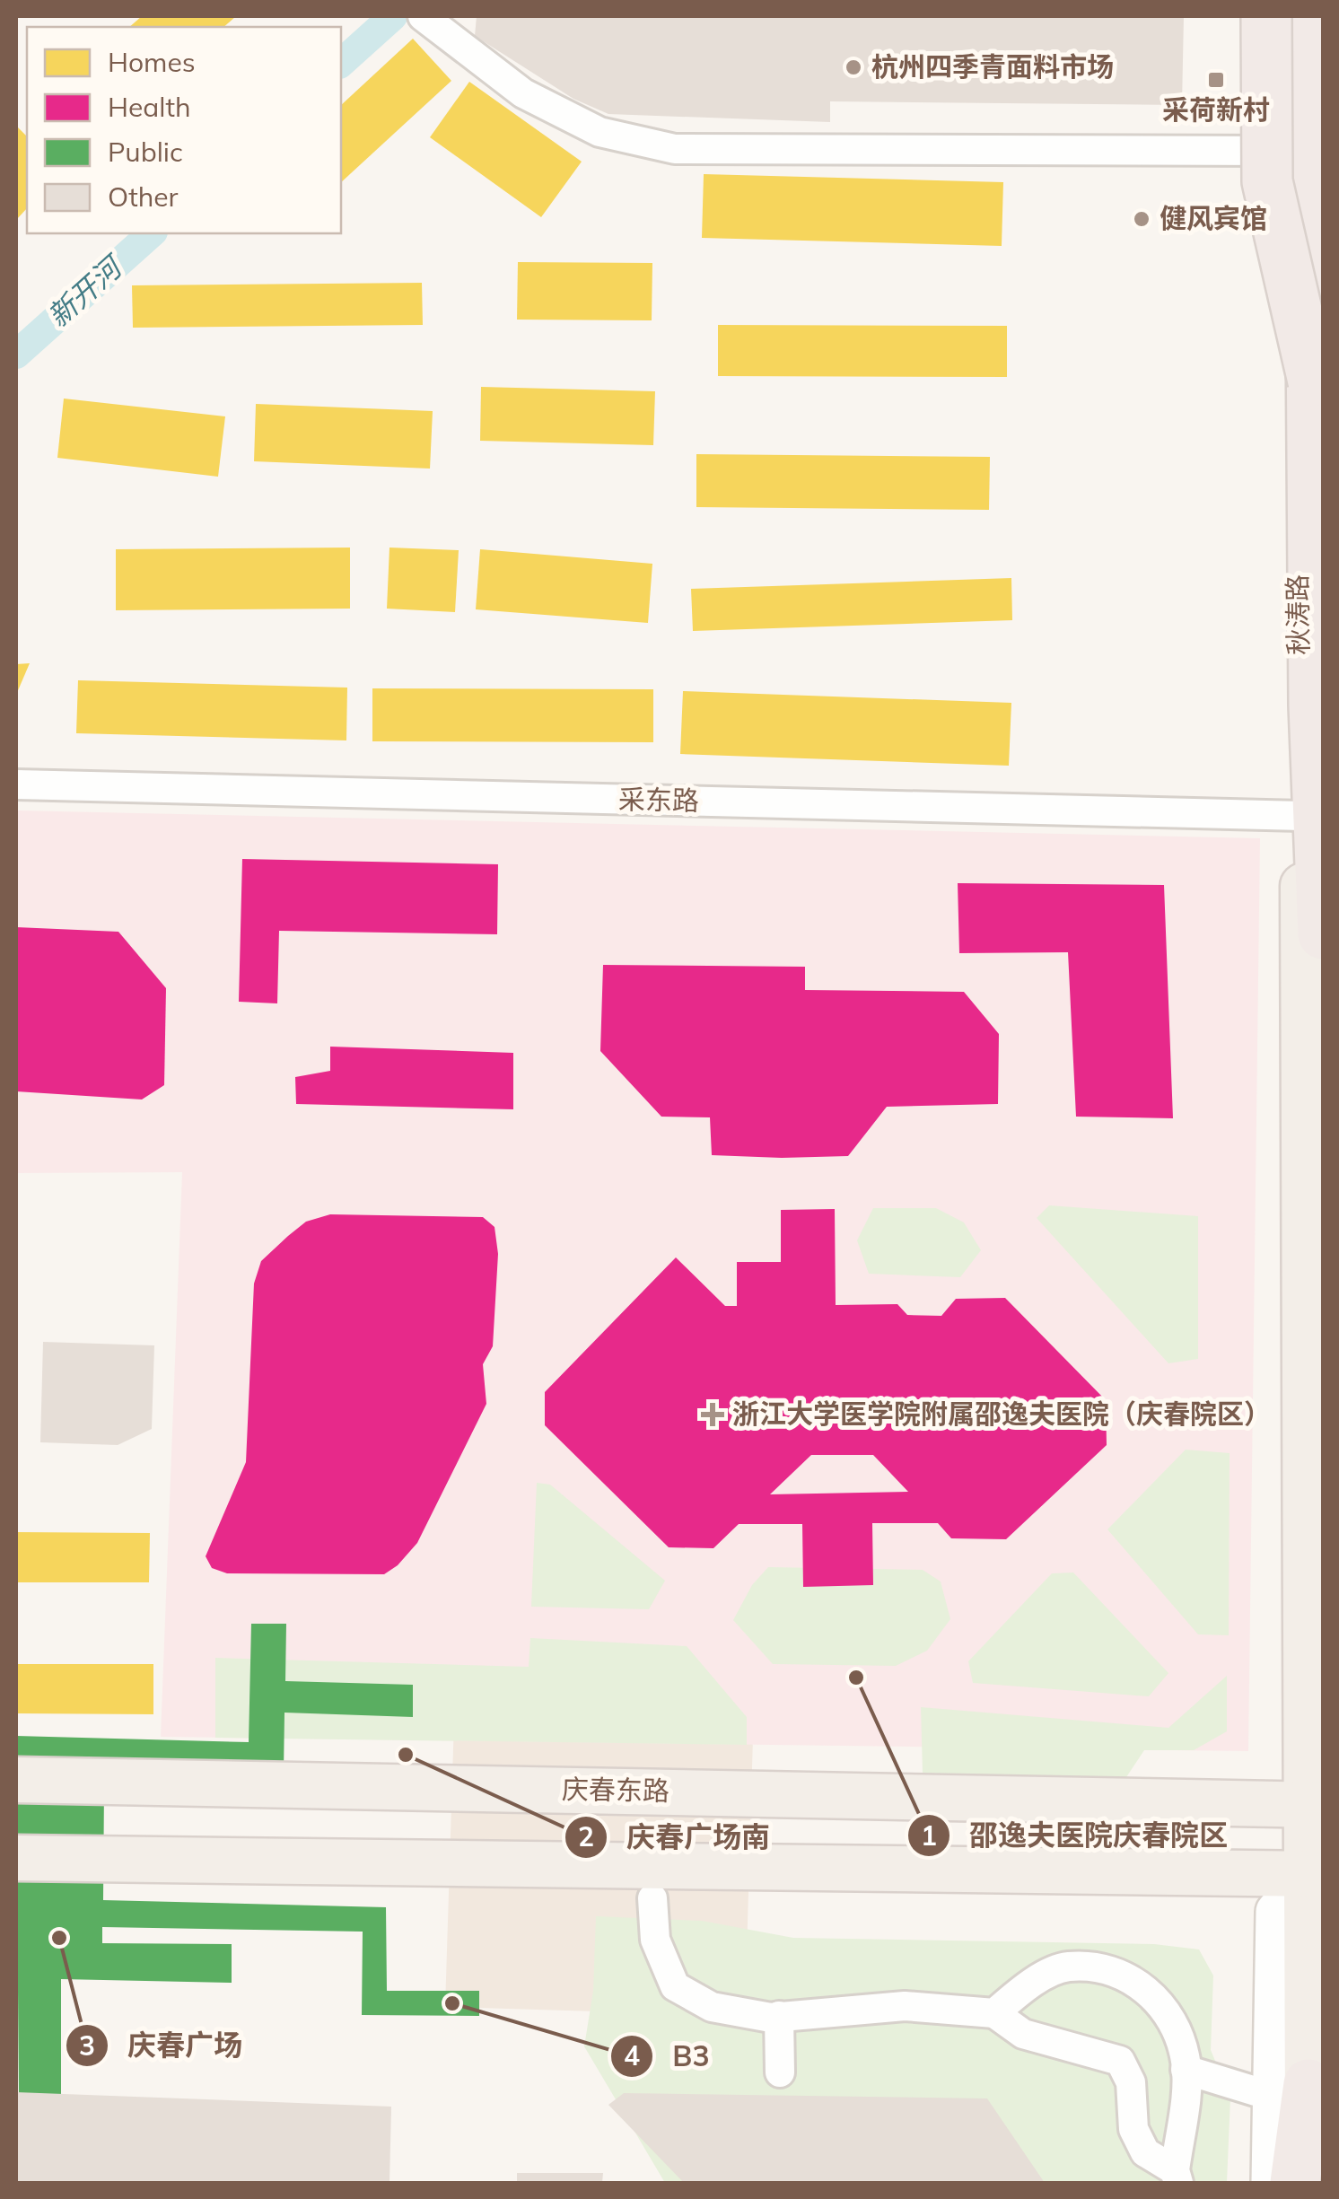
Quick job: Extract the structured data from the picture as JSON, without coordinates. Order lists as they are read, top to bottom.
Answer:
{
  "streets": {
    "main road": ["秋涛路", "庆春东路"],
    "street": ["采东路"]
  },
  "crossings": [
    ["秋涛路", "采东路"],
    ["秋涛路", "庆春东路"]
  ],
  "water": ["新开河"],
  "places": {
    "other": [
      "杭州四季青面料市场",
      "健风宾馆",
      "邵逸夫医院庆春院区",
      "庆春广场南",
      "庆春广场",
      "B3"
    ],
    "transit": ["采荷新村"],
    "health": ["浙江大学医学院附属邵逸夫医院（庆春院区）"]
  },
  "legend": [
    "Homes",
    "Health",
    "Public",
    "Other"
  ]
}
